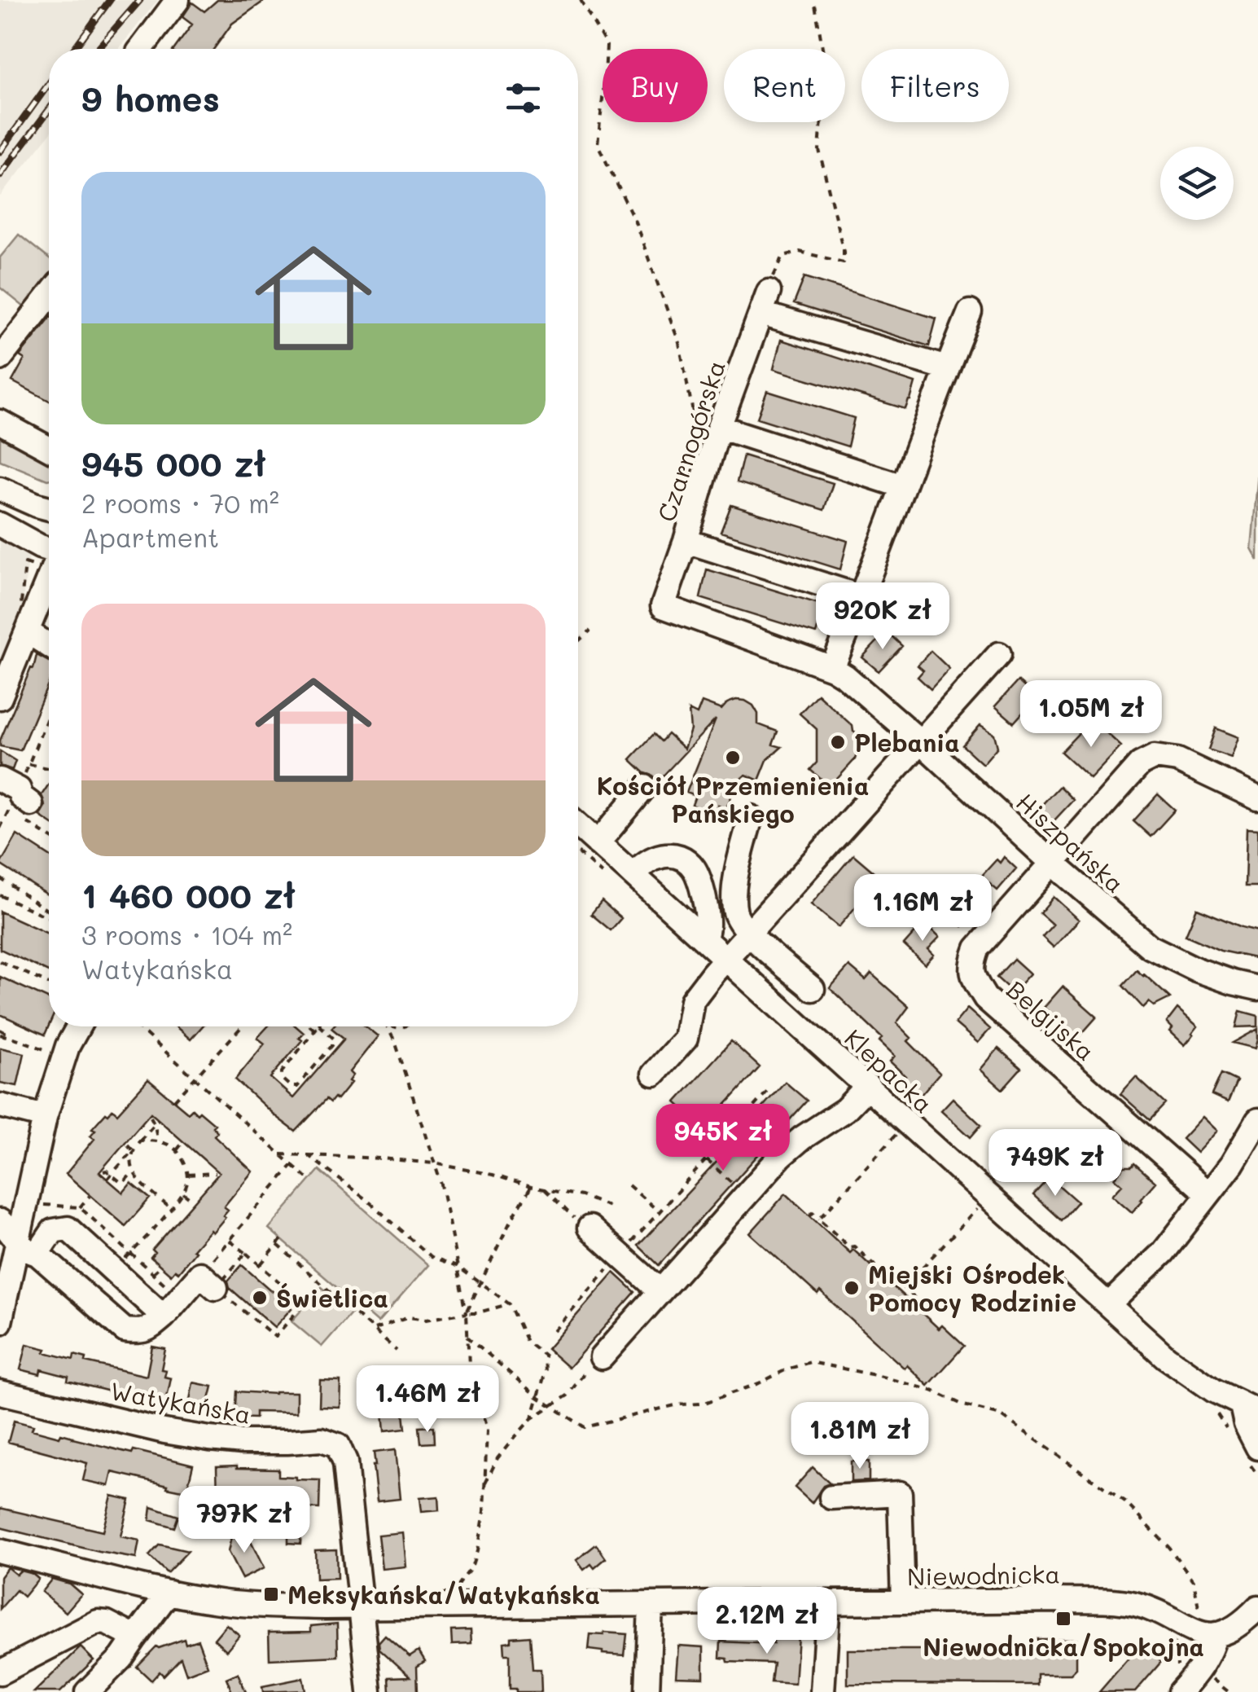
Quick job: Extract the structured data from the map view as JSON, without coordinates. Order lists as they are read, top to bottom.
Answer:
{
  "streets": {
    "street": [
      "Czarnogórska",
      "Hiszpańska",
      "Belgijska",
      "Klepacka",
      "Watykańska",
      "Niewodnicka"
    ]
  },
  "crossings": [
    ["Czarnogórska", "Hiszpańska"],
    ["Hiszpańska", "Belgijska"],
    ["Watykańska", "Niewodnicka"]
  ],
  "places": {
    "other": [
      "Plebania",
      "Kościół Przemienienia Pańskiego",
      "Miejski Ośrodek Pomocy Rodzinie",
      "Świetlica"
    ],
    "transit": ["Meksykańska/Watykańska", "Niewodnicka/Spokojna"]
  },
  "page": {
    "chip": ["Buy", "Rent", "Filters"],
    "heading": "9 homes",
    "list": [
      {
        "name": "945 000 zł",
        "note": "2 rooms · 70 m² · Apartment"
      },
      {
        "name": "1 460 000 zł",
        "note": "3 rooms · 104 m² · Watykańska"
      }
    ],
    "price": [
      "920K zł",
      "1.05M zł",
      "1.16M zł",
      "945K zł",
      "749K zł",
      "1.46M zł",
      "1.81M zł",
      "797K zł",
      "2.12M zł"
    ]
  }
}
